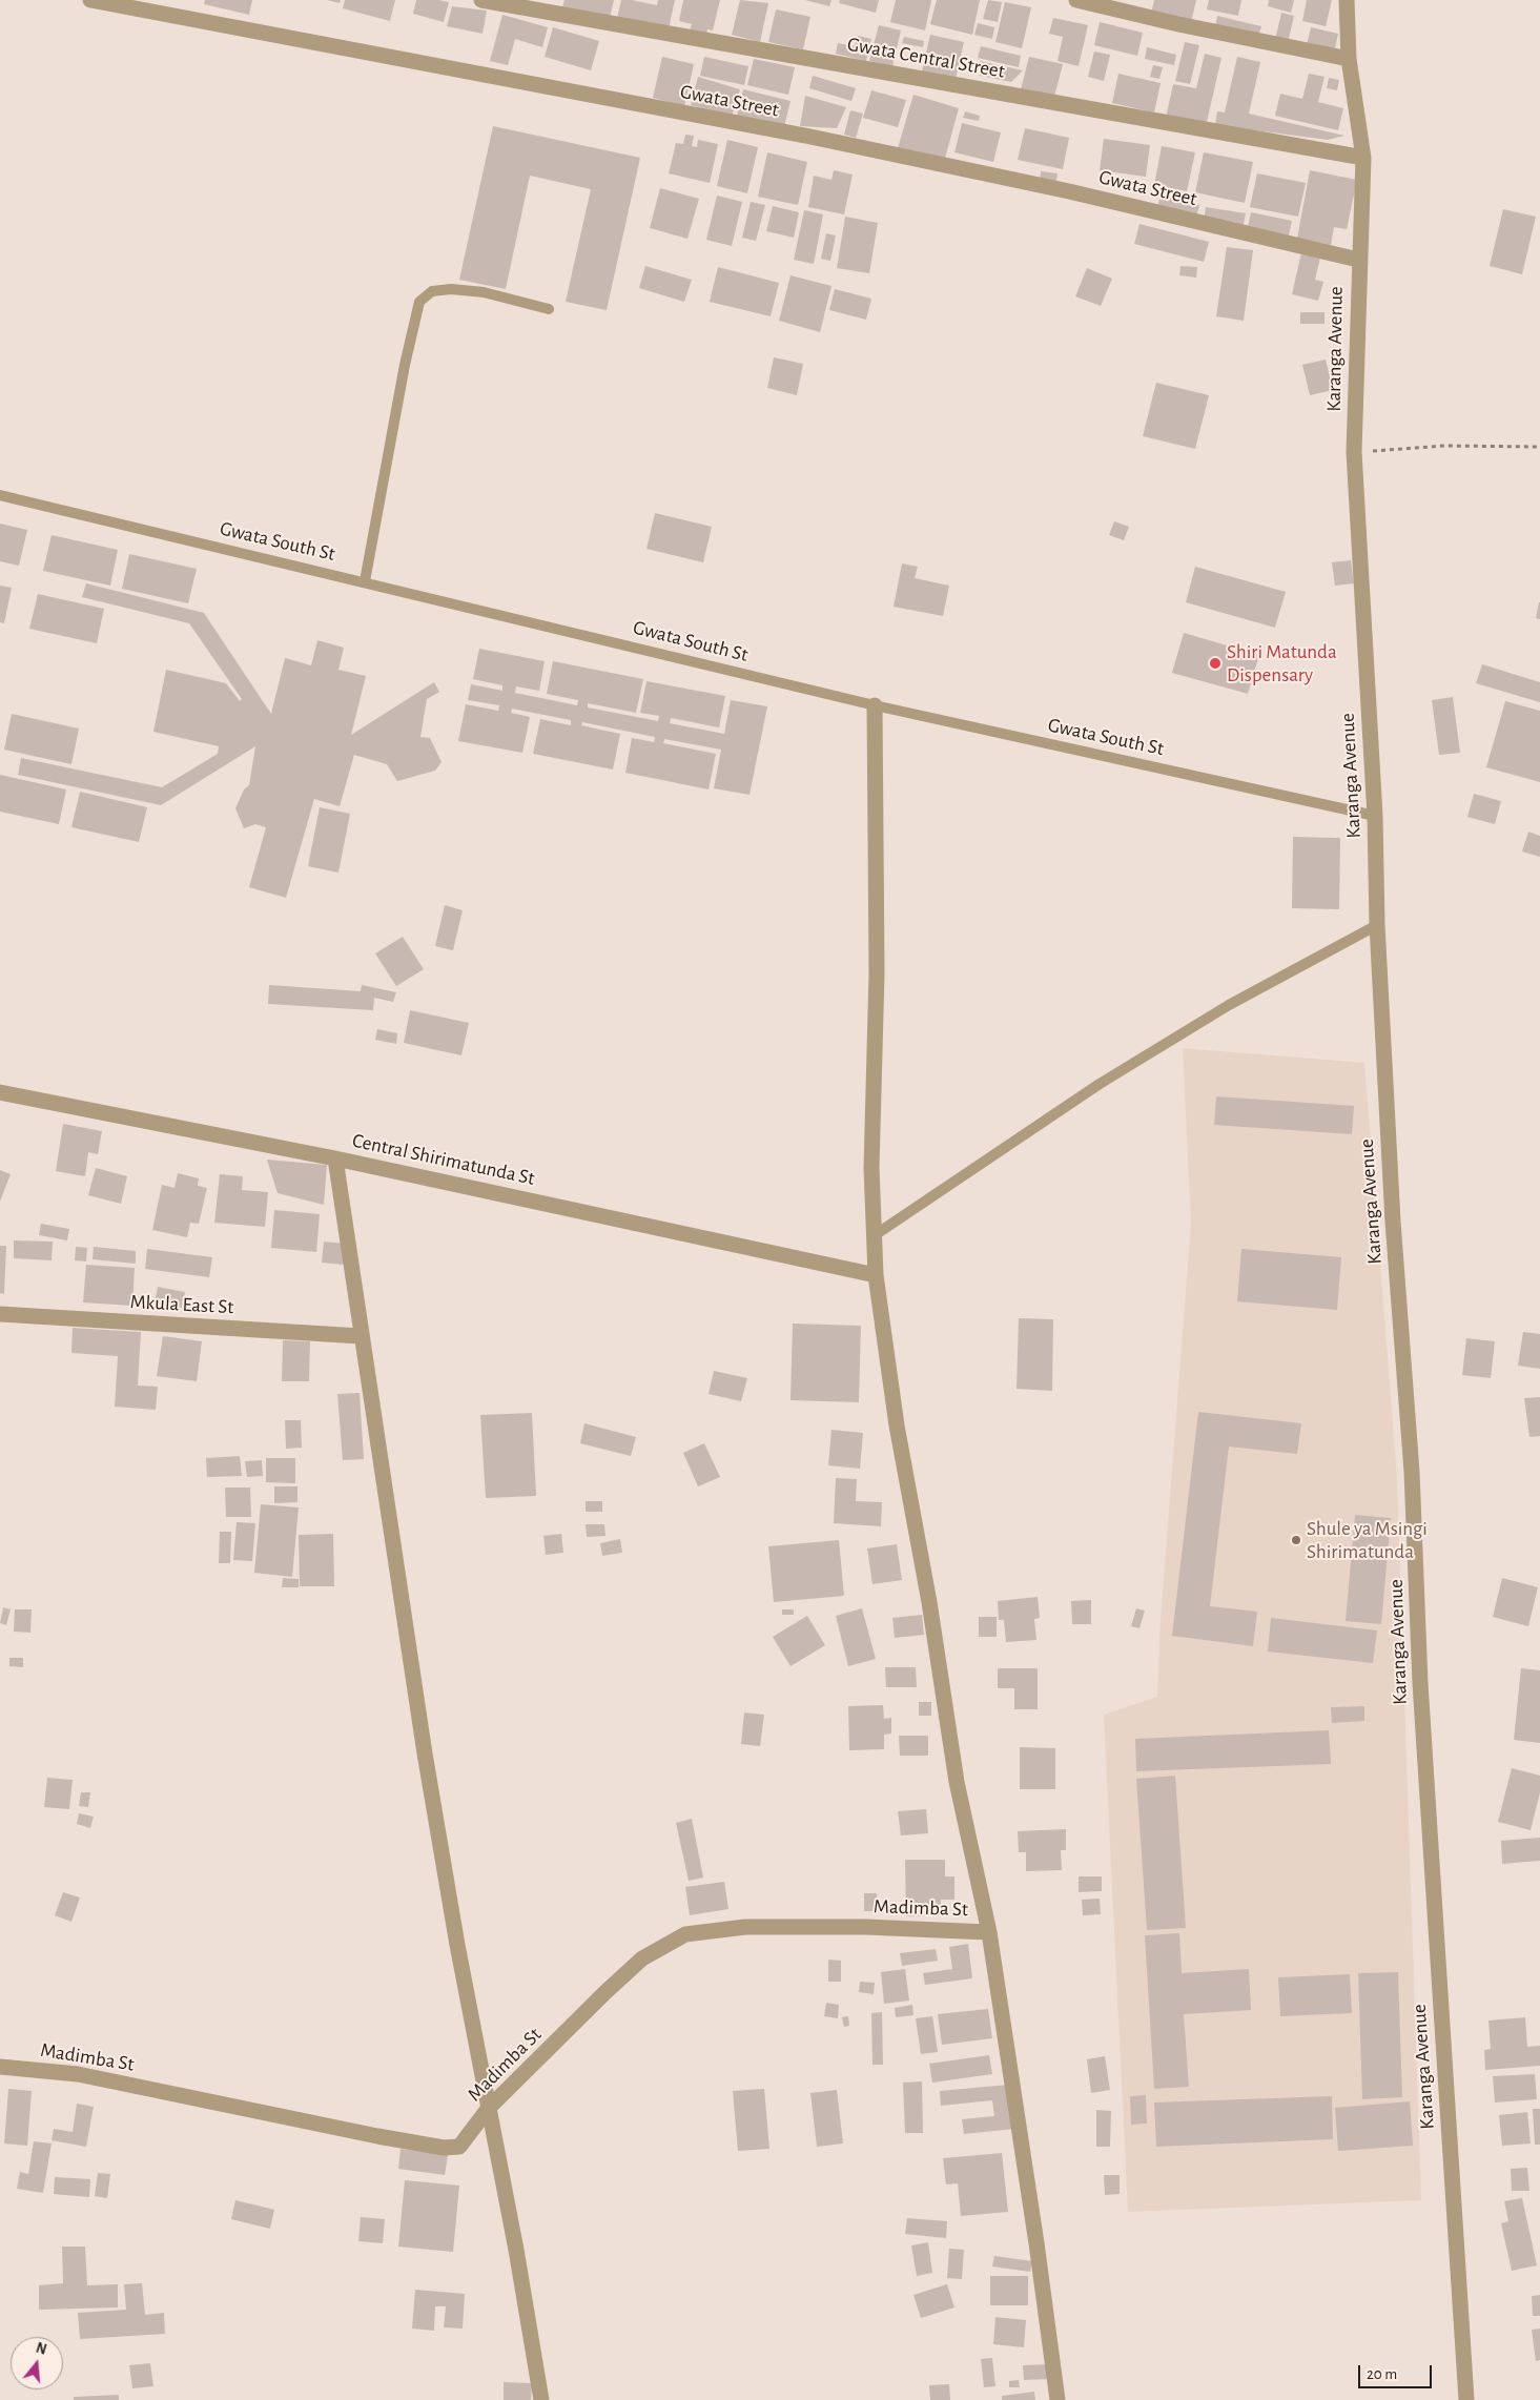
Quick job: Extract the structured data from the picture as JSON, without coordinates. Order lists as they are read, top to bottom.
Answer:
{
  "streets": {
    "street": [
      "Gwata Central Street",
      "Gwata Street",
      "Karanga Avenue",
      "Central Shirimatunda St",
      "Mkula East St",
      "Madimba St"
    ],
    "lane": ["Gwata South St"]
  },
  "crossings": [
    ["Gwata Central Street", "Karanga Avenue"],
    ["Gwata Street", "Karanga Avenue"],
    ["Karanga Avenue", "Gwata South St"]
  ],
  "places": ["Shiri Matunda Dispensary", "Shule ya Msingi Shirimatunda"],
  "scale_bar": "20 m",
  "north": "top"
}
